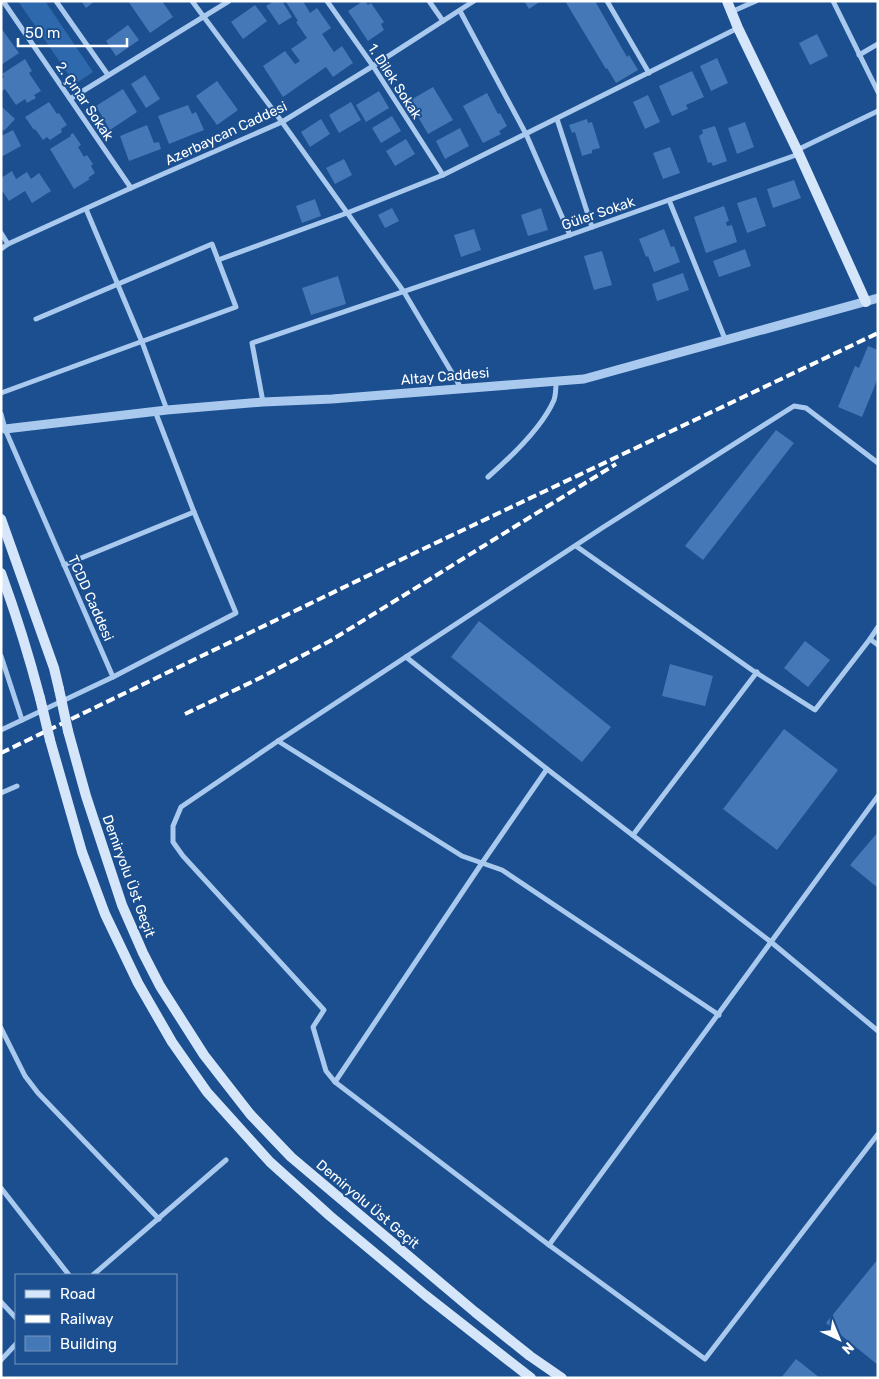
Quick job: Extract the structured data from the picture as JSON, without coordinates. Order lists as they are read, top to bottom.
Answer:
{
  "streets": {
    "main road": ["Demiryolu Üst Geçit"],
    "street": [
      "1. Dilek Sokak",
      "2. Çınar Sokak",
      "Azerbaycan Caddesi",
      "Güler Sokak",
      "Altay Caddesi",
      "TCDD Caddesi"
    ]
  },
  "crossings": [
    ["1. Dilek Sokak", "Azerbaycan Caddesi"],
    ["2. Çınar Sokak", "Azerbaycan Caddesi"],
    ["Güler Sokak", "Altay Caddesi"],
    ["Altay Caddesi", "TCDD Caddesi"]
  ],
  "legend": ["Road", "Railway", "Building"],
  "scale_bar": "50 m",
  "north": "bottom right"
}
